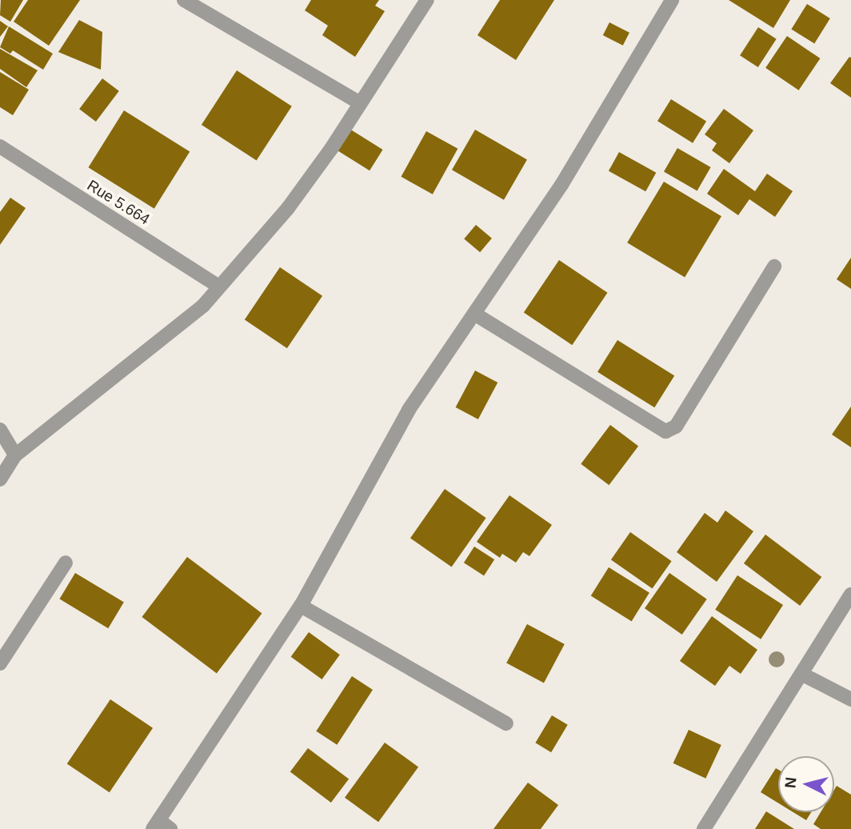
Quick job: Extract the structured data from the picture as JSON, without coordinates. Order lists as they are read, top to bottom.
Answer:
{
  "streets": {
    "street": ["Rue 5.664"]
  },
  "north": "left"
}
